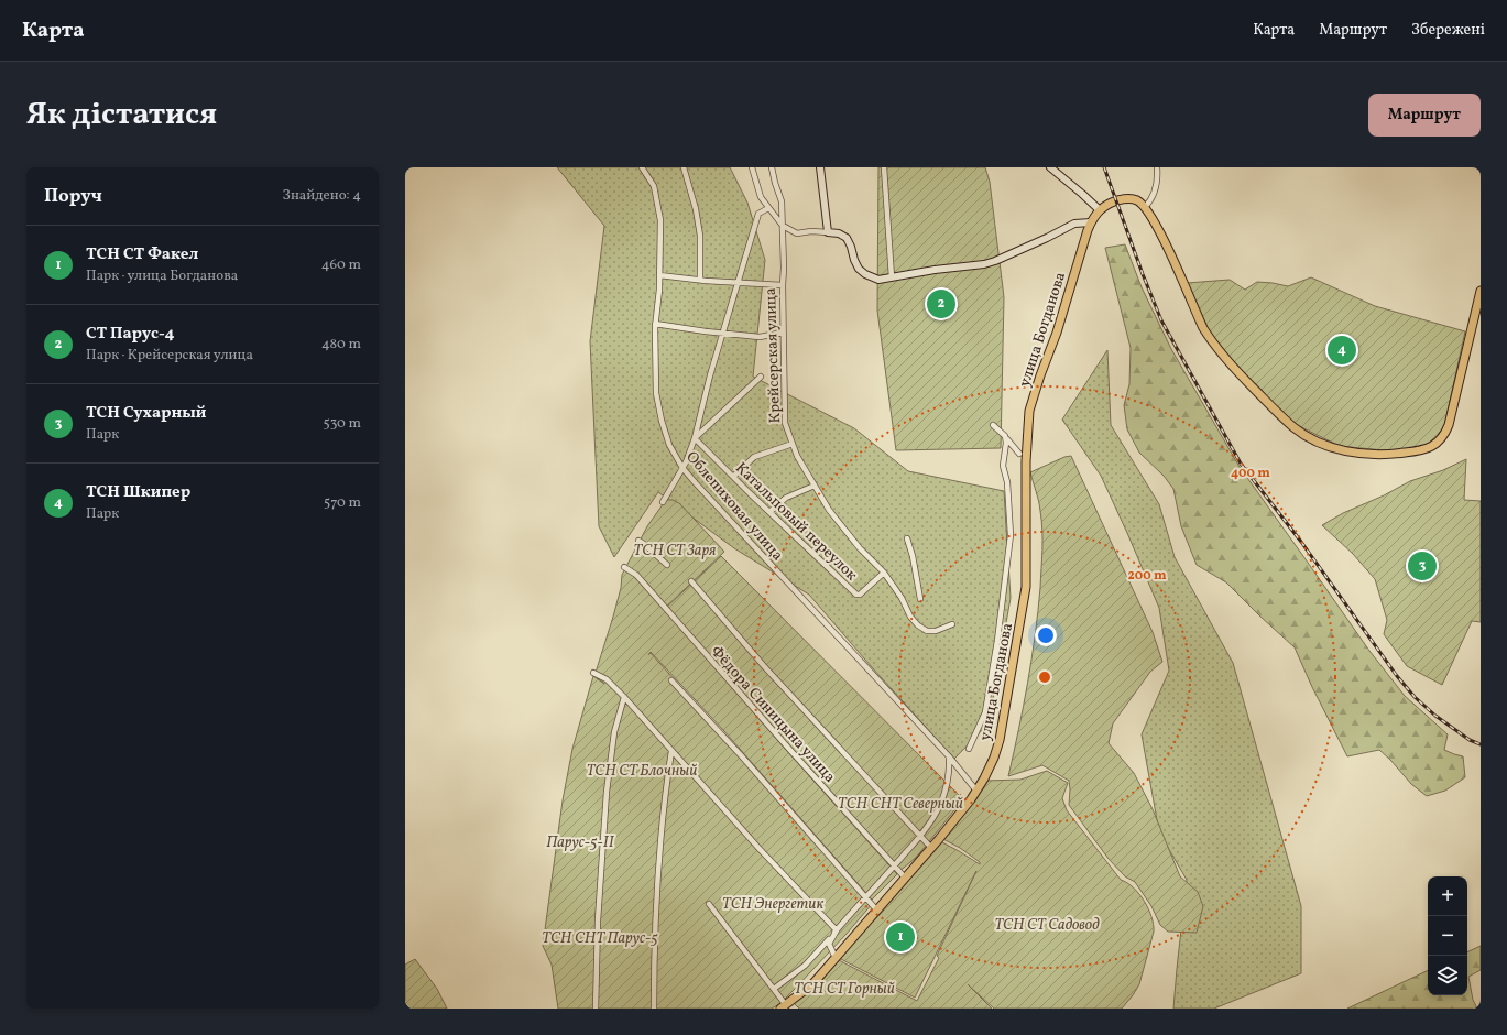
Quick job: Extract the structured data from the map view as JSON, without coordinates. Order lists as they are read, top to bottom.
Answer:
{
  "streets": {
    "main road": ["улица Богданова"],
    "street": [
      "Крейсерская улица",
      "Облепиховая улица",
      "Катальповый переулок",
      "Фёдора Синицына улица"
    ]
  },
  "crossings": [
    ["улица Богданова", "Облепиховая улица"],
    ["улица Богданова", "Фёдора Синицына улица"],
    ["Крейсерская улица", "Катальповый переулок"]
  ],
  "parks": [
    "ТСН СТ Заря",
    "ТСН СТ Блочный",
    "ТСН СНТ Северный",
    "Парус-5-II",
    "ТСН Энергетик",
    "ТСН СТ Садовод",
    "ТСН СНТ Парус-5",
    "ТСН СТ Горный"
  ],
  "page": {
    "header": "Карта",
    "nav": ["Карта", "Маршрут", "Збережені"],
    "title": "Як дістатися",
    "buttons": "Маршрут",
    "heading": ["Поруч", "Знайдено: 4"],
    "list": [
      {
        "mark": "1",
        "name": "ТСН СТ Факел",
        "note": "Парк · улица Богданова",
        "value": "460 m"
      },
      {
        "mark": "2",
        "name": "СТ Парус-4",
        "note": "Парк · Крейсерская улица",
        "value": "480 m"
      },
      {
        "mark": "3",
        "name": "ТСН Сухарный",
        "note": "Парк",
        "value": "530 m"
      },
      {
        "mark": "4",
        "name": "ТСН Шкипер",
        "note": "Парк",
        "value": "570 m"
      }
    ],
    "pins": [
      "2",
      "4",
      "3",
      "1"
    ],
    "map_buttons": ["+", "−"]
  },
  "rings": ["400 m", "200 m"]
}
